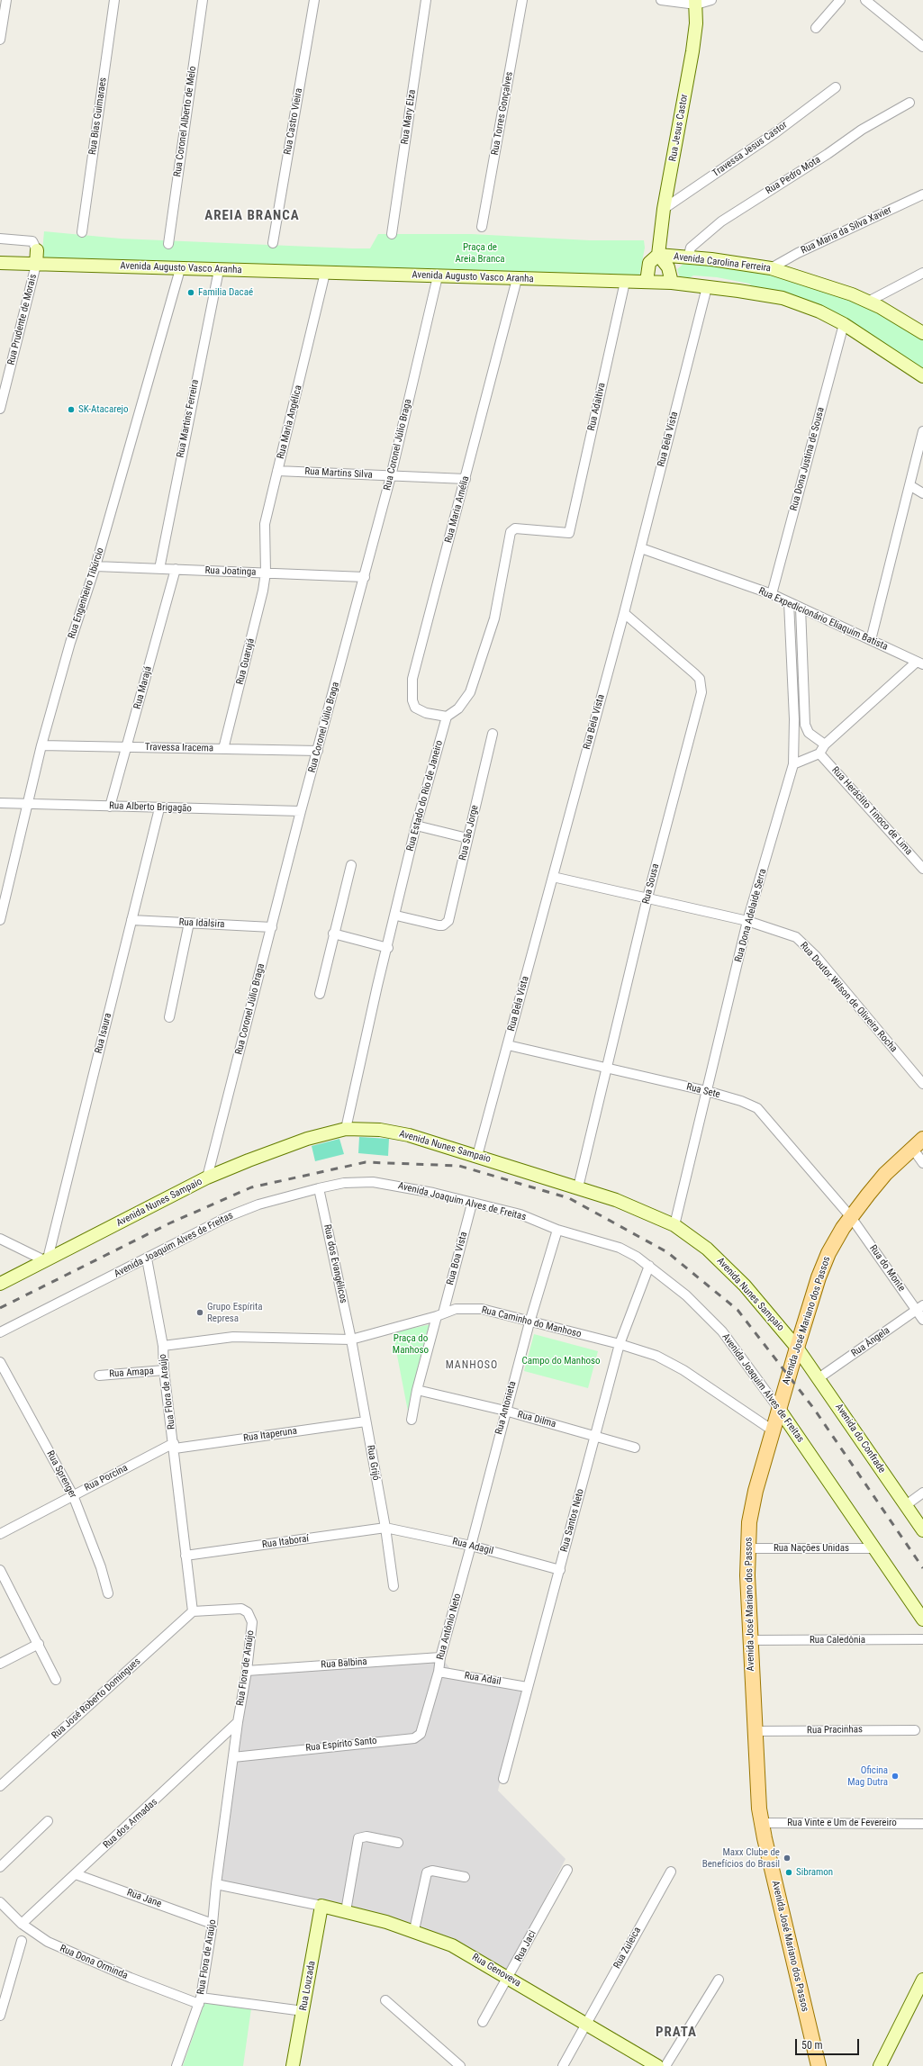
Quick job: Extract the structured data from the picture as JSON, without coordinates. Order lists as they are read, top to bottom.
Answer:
{
  "streets": {
    "main road": ["Avenida José Mariano dos Passos"],
    "street": [
      "Rua Torres Gonçalves",
      "Rua Bias Guimaraes",
      "Rua Mary Elza",
      "Rua Coronel Alberto de Melo",
      "Rua Castro Vieira",
      "Rua Jesus Castor",
      "Travessa Jesus Castor",
      "Rua Pedro Mota",
      "Rua Maria da Silva Xavier",
      "Avenida Carolina Ferreira",
      "Avenida Augusto Vasco Aranha",
      "Rua Prudente de Morais",
      "Rua Adaltiva",
      "Rua Martins Ferreira",
      "Rua Maria Angélica",
      "Rua Bela Vista",
      "Rua Coronel Júlio Braga",
      "Rua Dona Justina de Sousa",
      "Rua Martins Silva",
      "Rua Maria Amélia",
      "Rua Joatinga",
      "Rua Engenheiro Tibúrcio",
      "Rua Expedicionário Eliaquim Batista",
      "Rua Guarujá",
      "Rua Marajá",
      "Travessa Iracema",
      "Rua Estado do Rio de Janeiro",
      "Rua Alberto Brigagão",
      "Rua Heráclito Tinoco de Lima",
      "Rua São Jorge",
      "Rua Sousa",
      "Rua Dona Adelaide Serra",
      "Rua Idalsira",
      "Rua Doutor Wilson de Oliveira Rocha",
      "Rua Isaura",
      "Rua Sete",
      "Avenida Nunes Sampaio",
      "Avenida Joaquim Alves de Freitas",
      "Rua Boa Vista",
      "Rua dos Evangélicos",
      "Rua do Monte",
      "Rua Caminho do Manhoso",
      "Rua Ângela",
      "Rua Amapa",
      "Rua Flora de Araújo",
      "Rua Antonieta",
      "Rua Dilma",
      "Rua Itaperuna",
      "Avenida do Confrade",
      "Rua Grijó",
      "Rua Sprenger",
      "Rua Porcina",
      "Rua Santos Neto",
      "Rua Itaboraí",
      "Rua Adagil",
      "Rua Nações Unidas",
      "Rua Antônio Neto",
      "Rua Caledônia",
      "Rua Balbina",
      "Rua Adail",
      "Rua José Roberto Domingues",
      "Rua Pracinhas",
      "Rua Espírito Santo",
      "Rua Vinte e Um de Fevereiro",
      "Rua dos Armadas",
      "Rua Jane",
      "Rua Jaci",
      "Rua Zuleica",
      "Rua Dona Orminda",
      "Rua Genoveva",
      "Rua Louzada"
    ]
  },
  "crossings": [
    ["Rua Jesus Castor", "Travessa Jesus Castor"],
    ["Rua Jesus Castor", "Avenida Carolina Ferreira"],
    ["Rua Jesus Castor", "Avenida Augusto Vasco Aranha"],
    ["Rua Pedro Mota", "Avenida Carolina Ferreira"],
    ["Rua Maria da Silva Xavier", "Avenida Carolina Ferreira"],
    ["Avenida Augusto Vasco Aranha", "Rua Prudente de Morais"],
    ["Avenida Augusto Vasco Aranha", "Rua Adaltiva"],
    ["Avenida Augusto Vasco Aranha", "Rua Martins Ferreira"],
    ["Avenida Augusto Vasco Aranha", "Rua Maria Angélica"],
    ["Avenida Augusto Vasco Aranha", "Rua Bela Vista"],
    ["Avenida Augusto Vasco Aranha", "Rua Coronel Júlio Braga"],
    ["Avenida Augusto Vasco Aranha", "Rua Dona Justina de Sousa"],
    ["Avenida Augusto Vasco Aranha", "Rua Maria Amélia"],
    ["Avenida Augusto Vasco Aranha", "Rua Engenheiro Tibúrcio"],
    ["Rua Adaltiva", "Rua Maria Amélia"],
    ["Rua Adaltiva", "Rua Estado do Rio de Janeiro"],
    ["Rua Martins Ferreira", "Rua Joatinga"],
    ["Rua Maria Angélica", "Rua Martins Silva"],
    ["Rua Maria Angélica", "Rua Joatinga"],
    ["Rua Maria Angélica", "Rua Guarujá"],
    ["Rua Bela Vista", "Rua Expedicionário Eliaquim Batista"],
    ["Rua Bela Vista", "Rua Sousa"],
    ["Rua Bela Vista", "Rua Doutor Wilson de Oliveira Rocha"],
    ["Rua Bela Vista", "Rua Sete"],
    ["Rua Bela Vista", "Avenida Nunes Sampaio"],
    ["Rua Coronel Júlio Braga", "Rua Martins Silva"],
    ["Rua Coronel Júlio Braga", "Rua Joatinga"],
    ["Rua Coronel Júlio Braga", "Travessa Iracema"],
    ["Rua Coronel Júlio Braga", "Rua Alberto Brigagão"],
    ["Rua Coronel Júlio Braga", "Rua Idalsira"],
    ["Rua Coronel Júlio Braga", "Avenida Nunes Sampaio"],
    ["Rua Dona Justina de Sousa", "Rua Expedicionário Eliaquim Batista"],
    ["Rua Martins Silva", "Rua Maria Amélia"],
    ["Rua Maria Amélia", "Rua Estado do Rio de Janeiro"],
    ["Rua Joatinga", "Rua Engenheiro Tibúrcio"],
    ["Rua Joatinga", "Rua Guarujá"],
    ["Rua Joatinga", "Rua Marajá"],
    ["Rua Engenheiro Tibúrcio", "Travessa Iracema"],
    ["Rua Engenheiro Tibúrcio", "Rua Alberto Brigagão"],
    ["Rua Guarujá", "Travessa Iracema"],
    ["Rua Marajá", "Travessa Iracema"],
    ["Rua Marajá", "Rua Alberto Brigagão"],
    ["Rua Estado do Rio de Janeiro", "Rua São Jorge"],
    ["Rua Estado do Rio de Janeiro", "Avenida Nunes Sampaio"],
    ["Rua Alberto Brigagão", "Rua Isaura"],
    ["Rua Sousa", "Rua Doutor Wilson de Oliveira Rocha"],
    ["Rua Sousa", "Rua Sete"],
    ["Rua Sousa", "Avenida Nunes Sampaio"],
    ["Rua Dona Adelaide Serra", "Rua Doutor Wilson de Oliveira Rocha"],
    ["Rua Dona Adelaide Serra", "Rua Sete"],
    ["Rua Dona Adelaide Serra", "Avenida Nunes Sampaio"],
    ["Rua Idalsira", "Rua Isaura"],
    ["Rua Isaura", "Avenida Nunes Sampaio"],
    ["Rua Sete", "Rua do Monte"],
    ["Rua Sete", "Avenida José Mariano dos Passos"],
    ["Avenida Nunes Sampaio", "Avenida José Mariano dos Passos"],
    ["Avenida Nunes Sampaio", "Avenida do Confrade"],
    ["Avenida Joaquim Alves de Freitas", "Rua Boa Vista"],
    ["Avenida Joaquim Alves de Freitas", "Rua dos Evangélicos"],
    ["Avenida Joaquim Alves de Freitas", "Avenida José Mariano dos Passos"],
    ["Avenida Joaquim Alves de Freitas", "Rua Flora de Araújo"],
    ["Avenida Joaquim Alves de Freitas", "Rua Antonieta"],
    ["Avenida Joaquim Alves de Freitas", "Rua Santos Neto"],
    ["Avenida Joaquim Alves de Freitas", "Rua Nações Unidas"],
    ["Rua Boa Vista", "Rua Caminho do Manhoso"],
    ["Rua Boa Vista", "Rua Dilma"],
    ["Rua dos Evangélicos", "Rua Caminho do Manhoso"],
    ["Rua dos Evangélicos", "Rua Grijó"],
    ["Rua do Monte", "Avenida José Mariano dos Passos"],
    ["Rua do Monte", "Rua Ângela"],
    ["Avenida José Mariano dos Passos", "Rua Caminho do Manhoso"],
    ["Avenida José Mariano dos Passos", "Avenida do Confrade"],
    ["Avenida José Mariano dos Passos", "Rua Nações Unidas"],
    ["Avenida José Mariano dos Passos", "Rua Caledônia"],
    ["Avenida José Mariano dos Passos", "Rua Pracinhas"],
    ["Avenida José Mariano dos Passos", "Rua Vinte e Um de Fevereiro"],
    ["Rua Caminho do Manhoso", "Rua Flora de Araújo"],
    ["Rua Caminho do Manhoso", "Rua Antonieta"],
    ["Rua Caminho do Manhoso", "Rua Grijó"],
    ["Rua Caminho do Manhoso", "Rua Santos Neto"],
    ["Rua Ângela", "Avenida do Confrade"],
    ["Rua Amapa", "Rua Flora de Araújo"],
    ["Rua Flora de Araújo", "Rua Itaperuna"],
    ["Rua Flora de Araújo", "Rua Porcina"],
    ["Rua Flora de Araújo", "Rua Itaboraí"],
    ["Rua Flora de Araújo", "Rua Balbina"],
    ["Rua Flora de Araújo", "Rua José Roberto Domingues"],
    ["Rua Flora de Araújo", "Rua Espírito Santo"],
    ["Rua Flora de Araújo", "Rua dos Armadas"],
    ["Rua Flora de Araújo", "Rua Jane"],
    ["Rua Flora de Araújo", "Rua Dona Orminda"],
    ["Rua Antonieta", "Rua Dilma"],
    ["Rua Antonieta", "Rua Adagil"],
    ["Rua Antonieta", "Rua Antônio Neto"],
    ["Rua Dilma", "Rua Santos Neto"],
    ["Rua Itaperuna", "Rua Grijó"],
    ["Rua Itaperuna", "Rua Porcina"],
    ["Rua Grijó", "Rua Itaboraí"],
    ["Rua Grijó", "Rua Adagil"],
    ["Rua Sprenger", "Rua Porcina"],
    ["Rua Santos Neto", "Rua Adagil"],
    ["Rua Santos Neto", "Rua Adail"],
    ["Rua Itaboraí", "Rua Adagil"],
    ["Rua Adagil", "Rua Antônio Neto"],
    ["Rua Antônio Neto", "Rua Balbina"],
    ["Rua Antônio Neto", "Rua Adail"],
    ["Rua Antônio Neto", "Rua Espírito Santo"],
    ["Rua dos Armadas", "Rua Jane"],
    ["Rua dos Armadas", "Rua Dona Orminda"],
    ["Rua Jaci", "Rua Genoveva"],
    ["Rua Zuleica", "Rua Genoveva"],
    ["Rua Dona Orminda", "Rua Louzada"],
    ["Rua Genoveva", "Rua Louzada"]
  ],
  "districts": ["AREIA BRANCA", "MANHOSO", "PRATA"],
  "parks": ["Praça de Areia Branca", "Praça do Manhoso", "Campo do Manhoso"],
  "places": [
    "Familia Dacaé",
    "SK-Atacarejo",
    "Grupo Espírita Represa",
    "Oficina Mag Dutra",
    "Maxx Clube de Benefícios do Brasil",
    "Sibramon"
  ],
  "scale_bar": "50 m"
}
